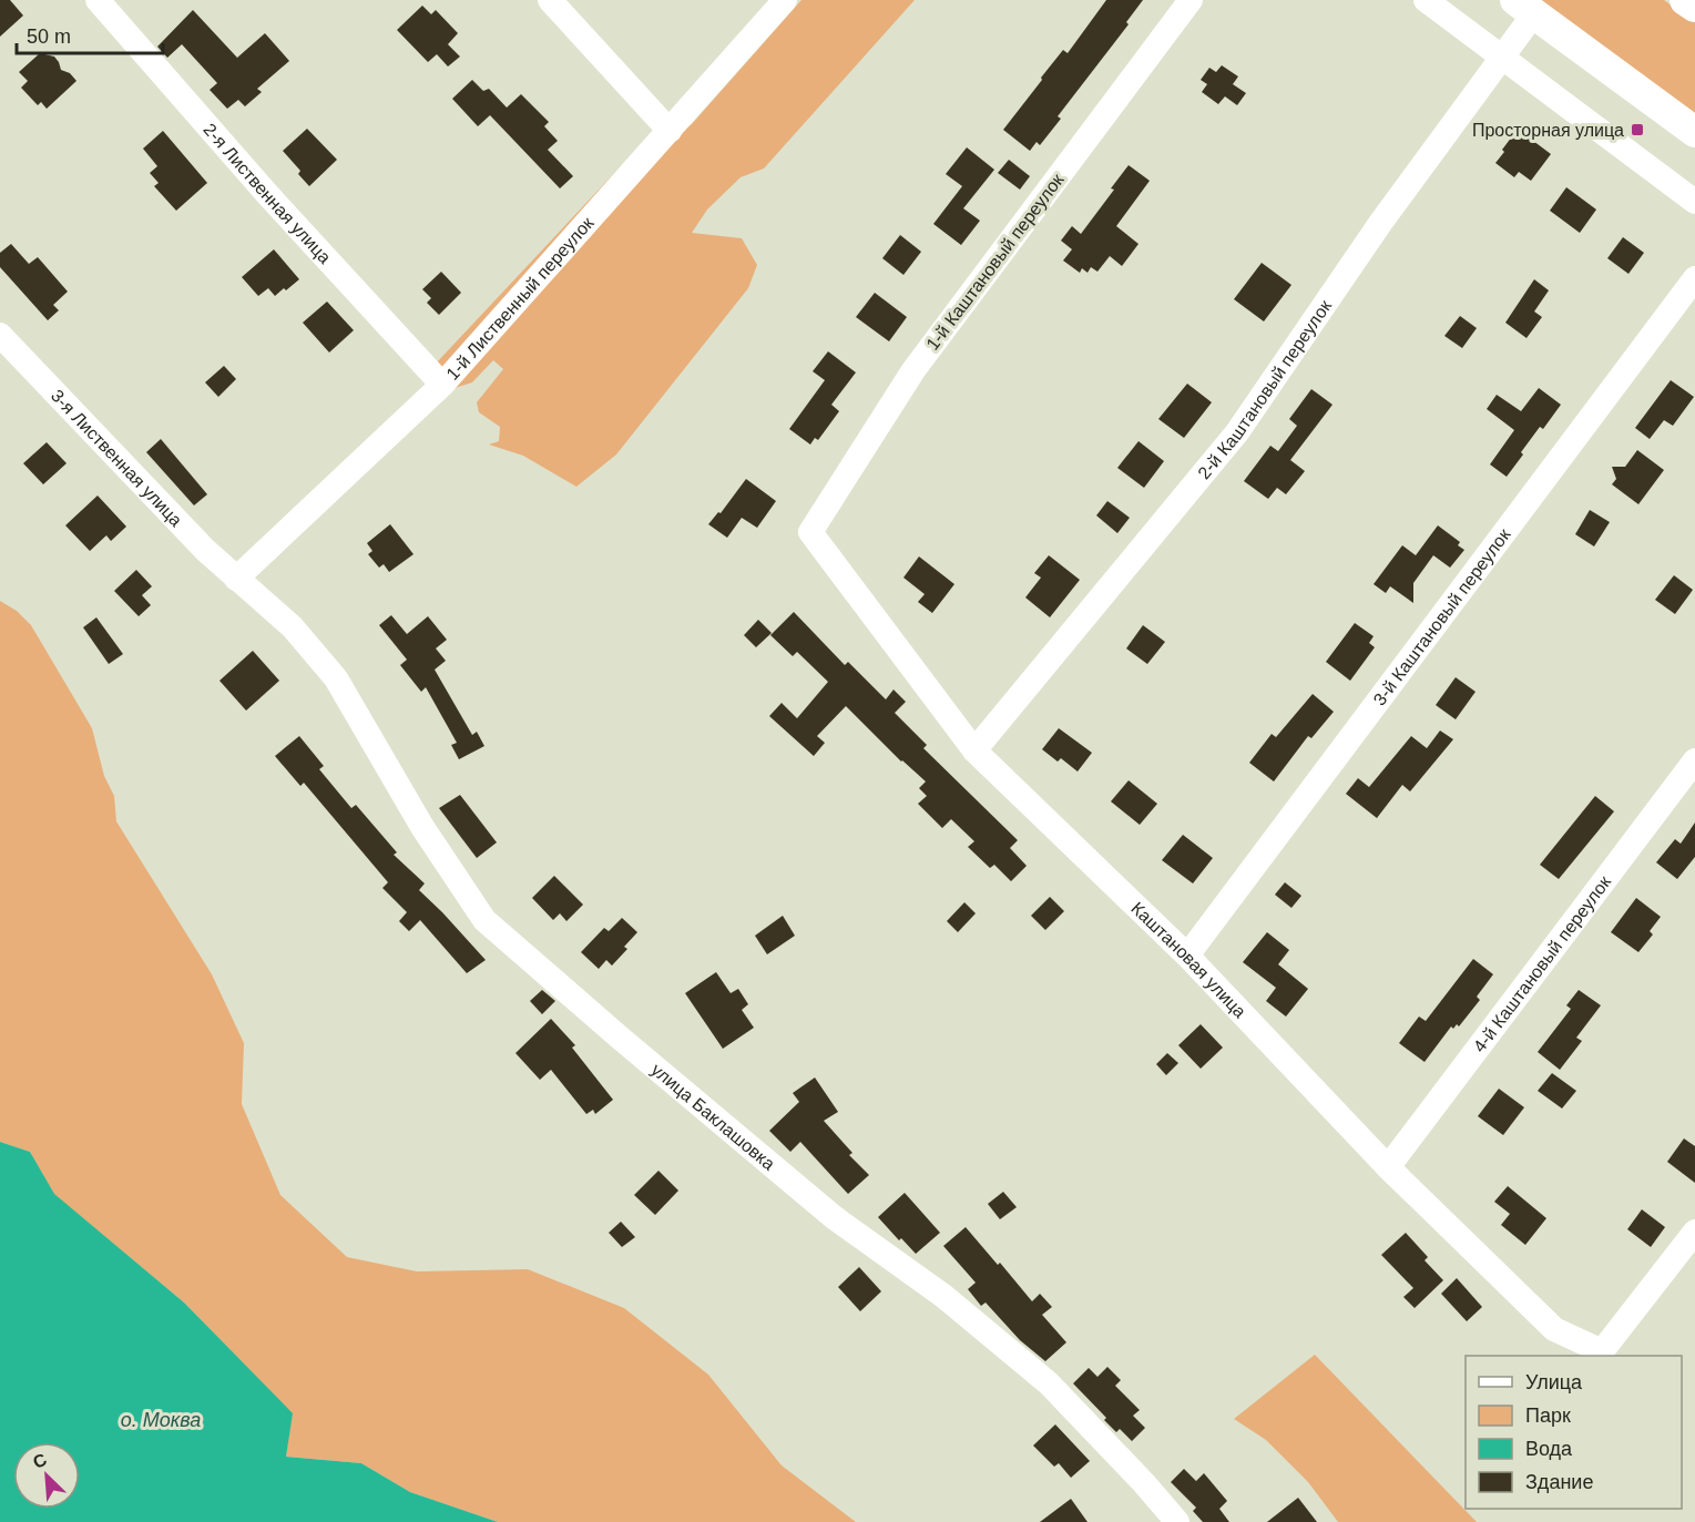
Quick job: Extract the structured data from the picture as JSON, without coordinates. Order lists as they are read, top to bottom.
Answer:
{
  "streets": {
    "street": [
      "2-я Лиственная улица",
      "1-й Каштановый переулок",
      "1-й Лиственный переулок",
      "2-й Каштановый переулок",
      "3-я Лиственная улица",
      "3-й Каштановый переулок",
      "Каштановая улица",
      "4-й Каштановый переулок",
      "улица Баклашовка"
    ]
  },
  "crossings": [
    ["2-я Лиственная улица", "1-й Лиственный переулок"],
    ["1-й Каштановый переулок", "Каштановая улица"],
    ["1-й Лиственный переулок", "3-я Лиственная улица"],
    ["2-й Каштановый переулок", "Каштановая улица"],
    ["3-я Лиственная улица", "улица Баклашовка"],
    ["3-й Каштановый переулок", "Каштановая улица"],
    ["Каштановая улица", "4-й Каштановый переулок"]
  ],
  "water": ["о. Моква"],
  "places": {
    "transit": ["Просторная улица"]
  },
  "legend": [
    "Улица",
    "Парк",
    "Вода",
    "Здание"
  ],
  "scale_bar": "50 m",
  "north": "top left"
}
